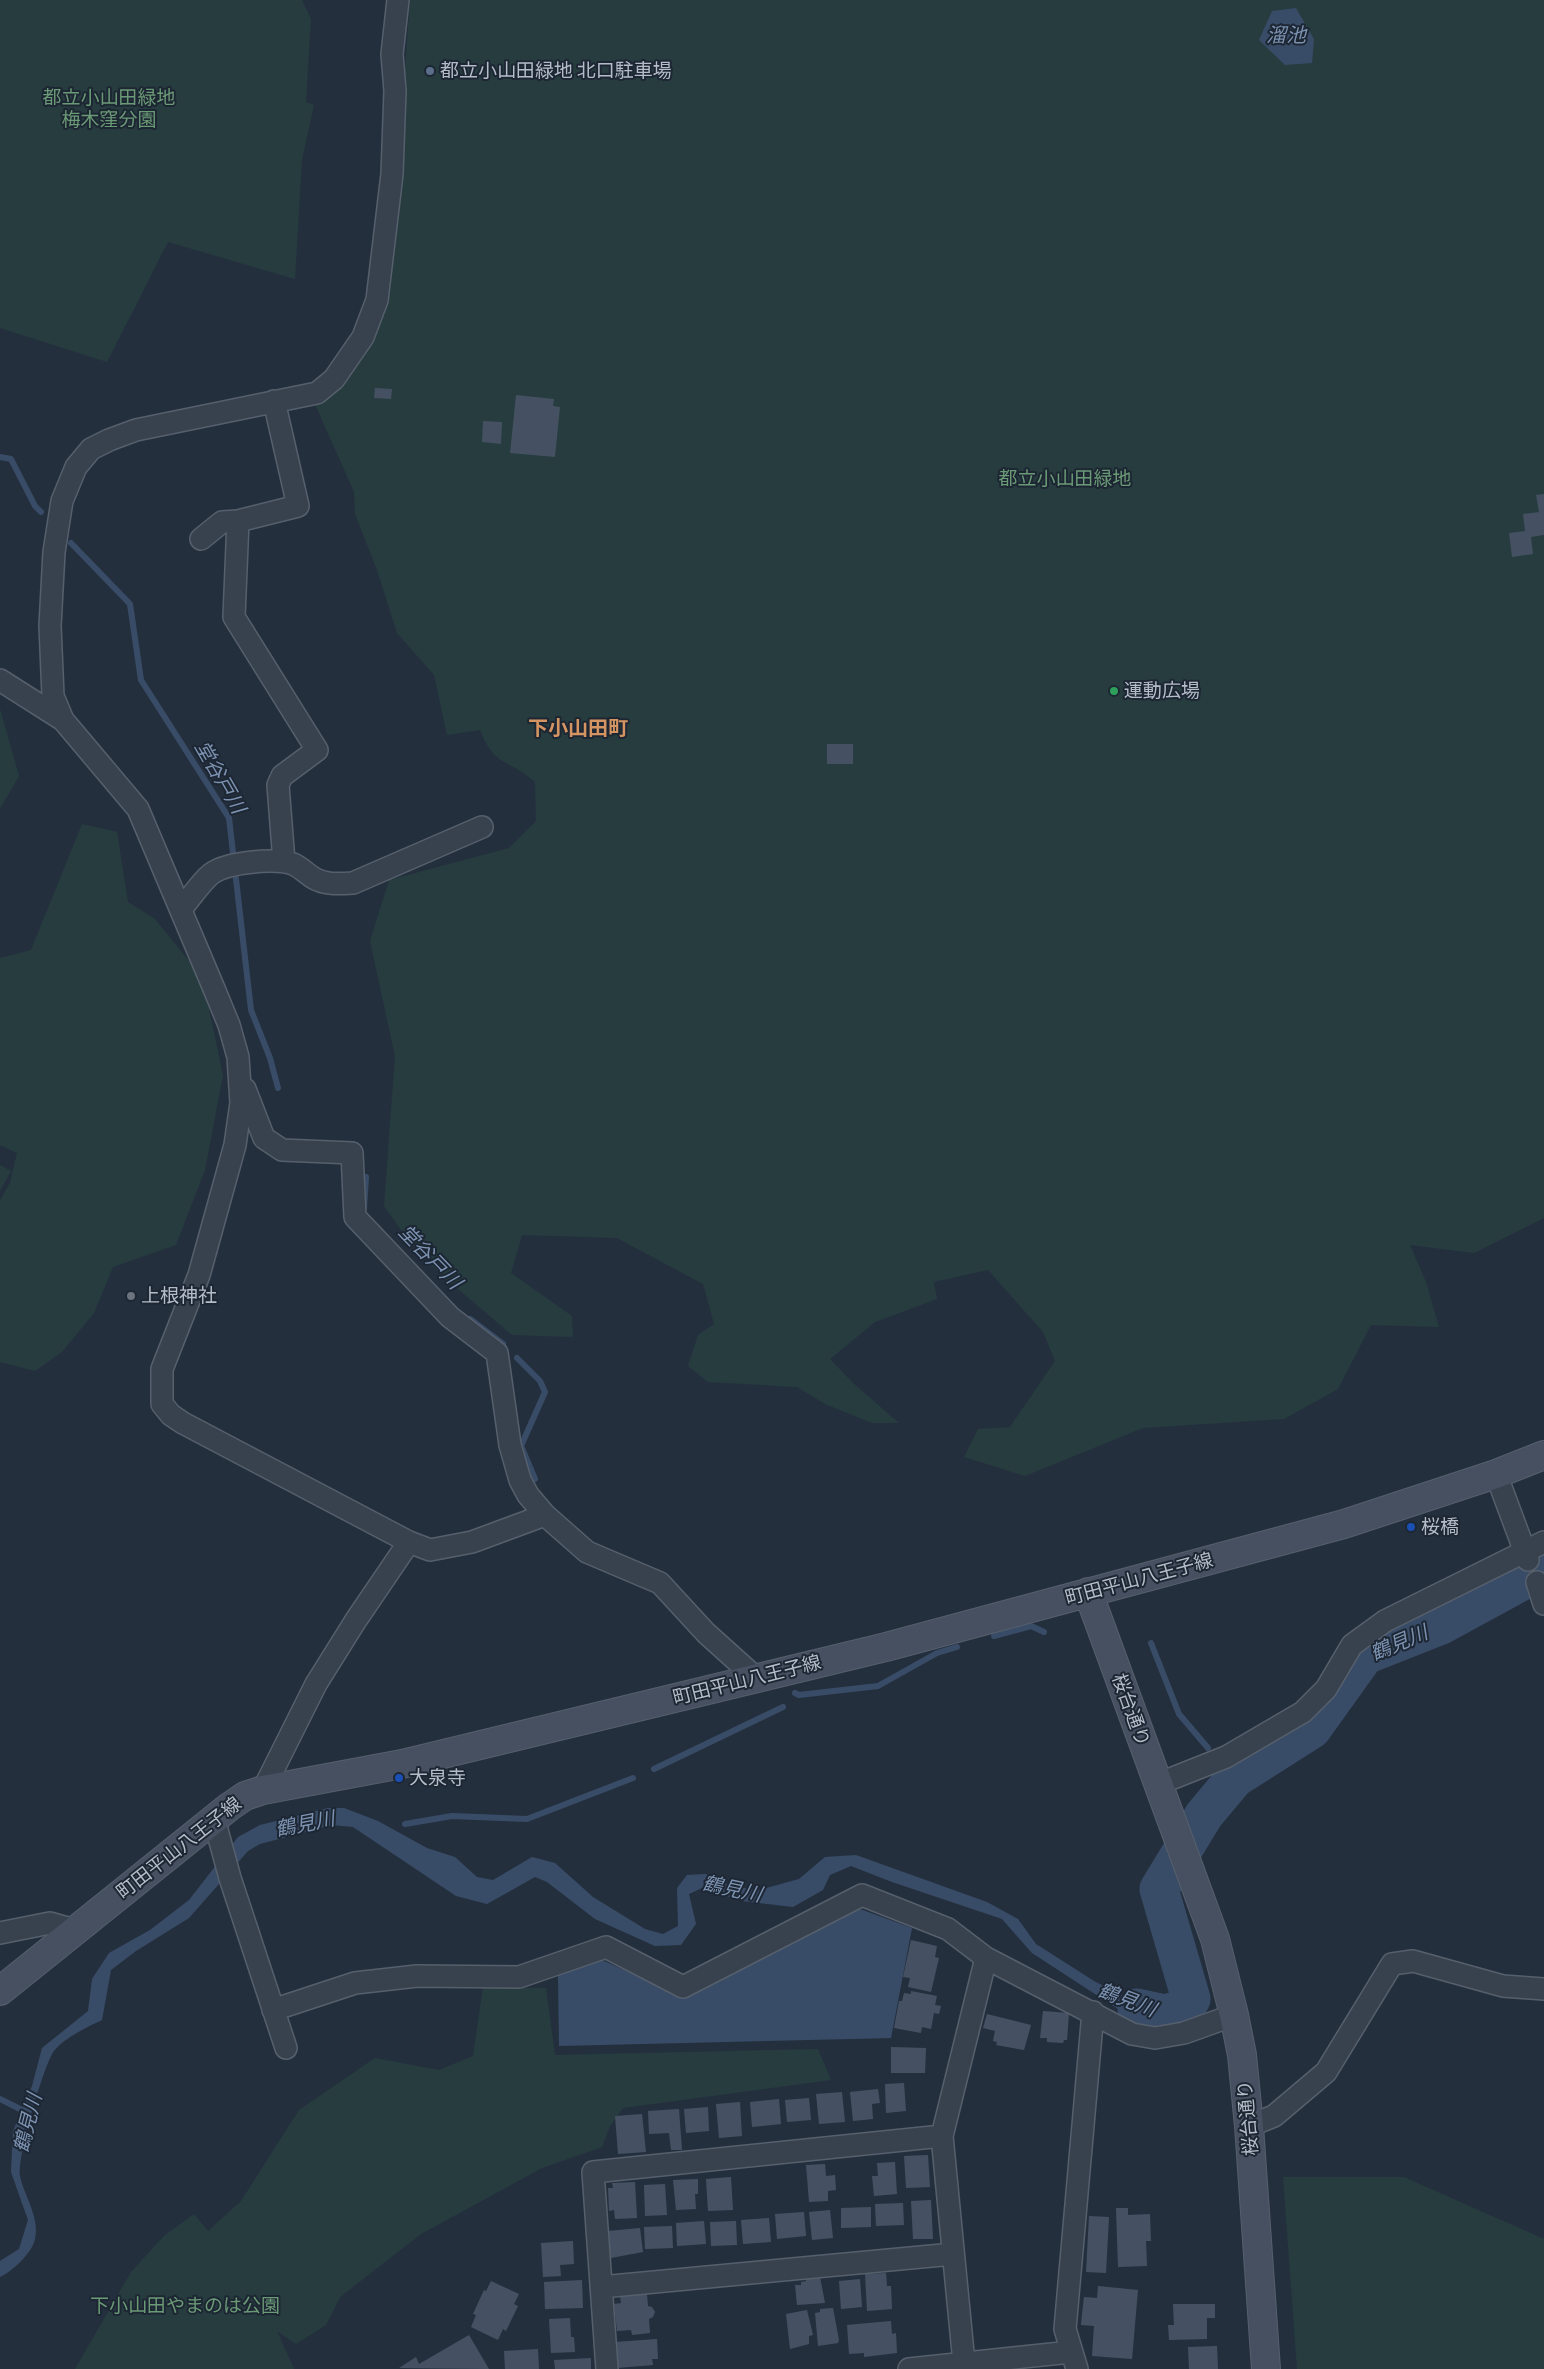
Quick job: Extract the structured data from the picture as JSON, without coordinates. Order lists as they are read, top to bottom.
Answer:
{
  "streets": {
    "main road": ["町田平山八王子線", "桜台通り"]
  },
  "crossings": [
    ["町田平山八王子線", "桜台通り"]
  ],
  "districts": ["下小山田町"],
  "water": ["溜池", "堂谷戸川", "鶴見川"],
  "parks": ["都立小山田緑地 梅木窪分園", "都立小山田緑地", "下小山田やまのは公園"],
  "places": [
    "都立小山田緑地 北口駐車場",
    "運動広場",
    "上根神社",
    "桜橋",
    "大泉寺"
  ]
}
